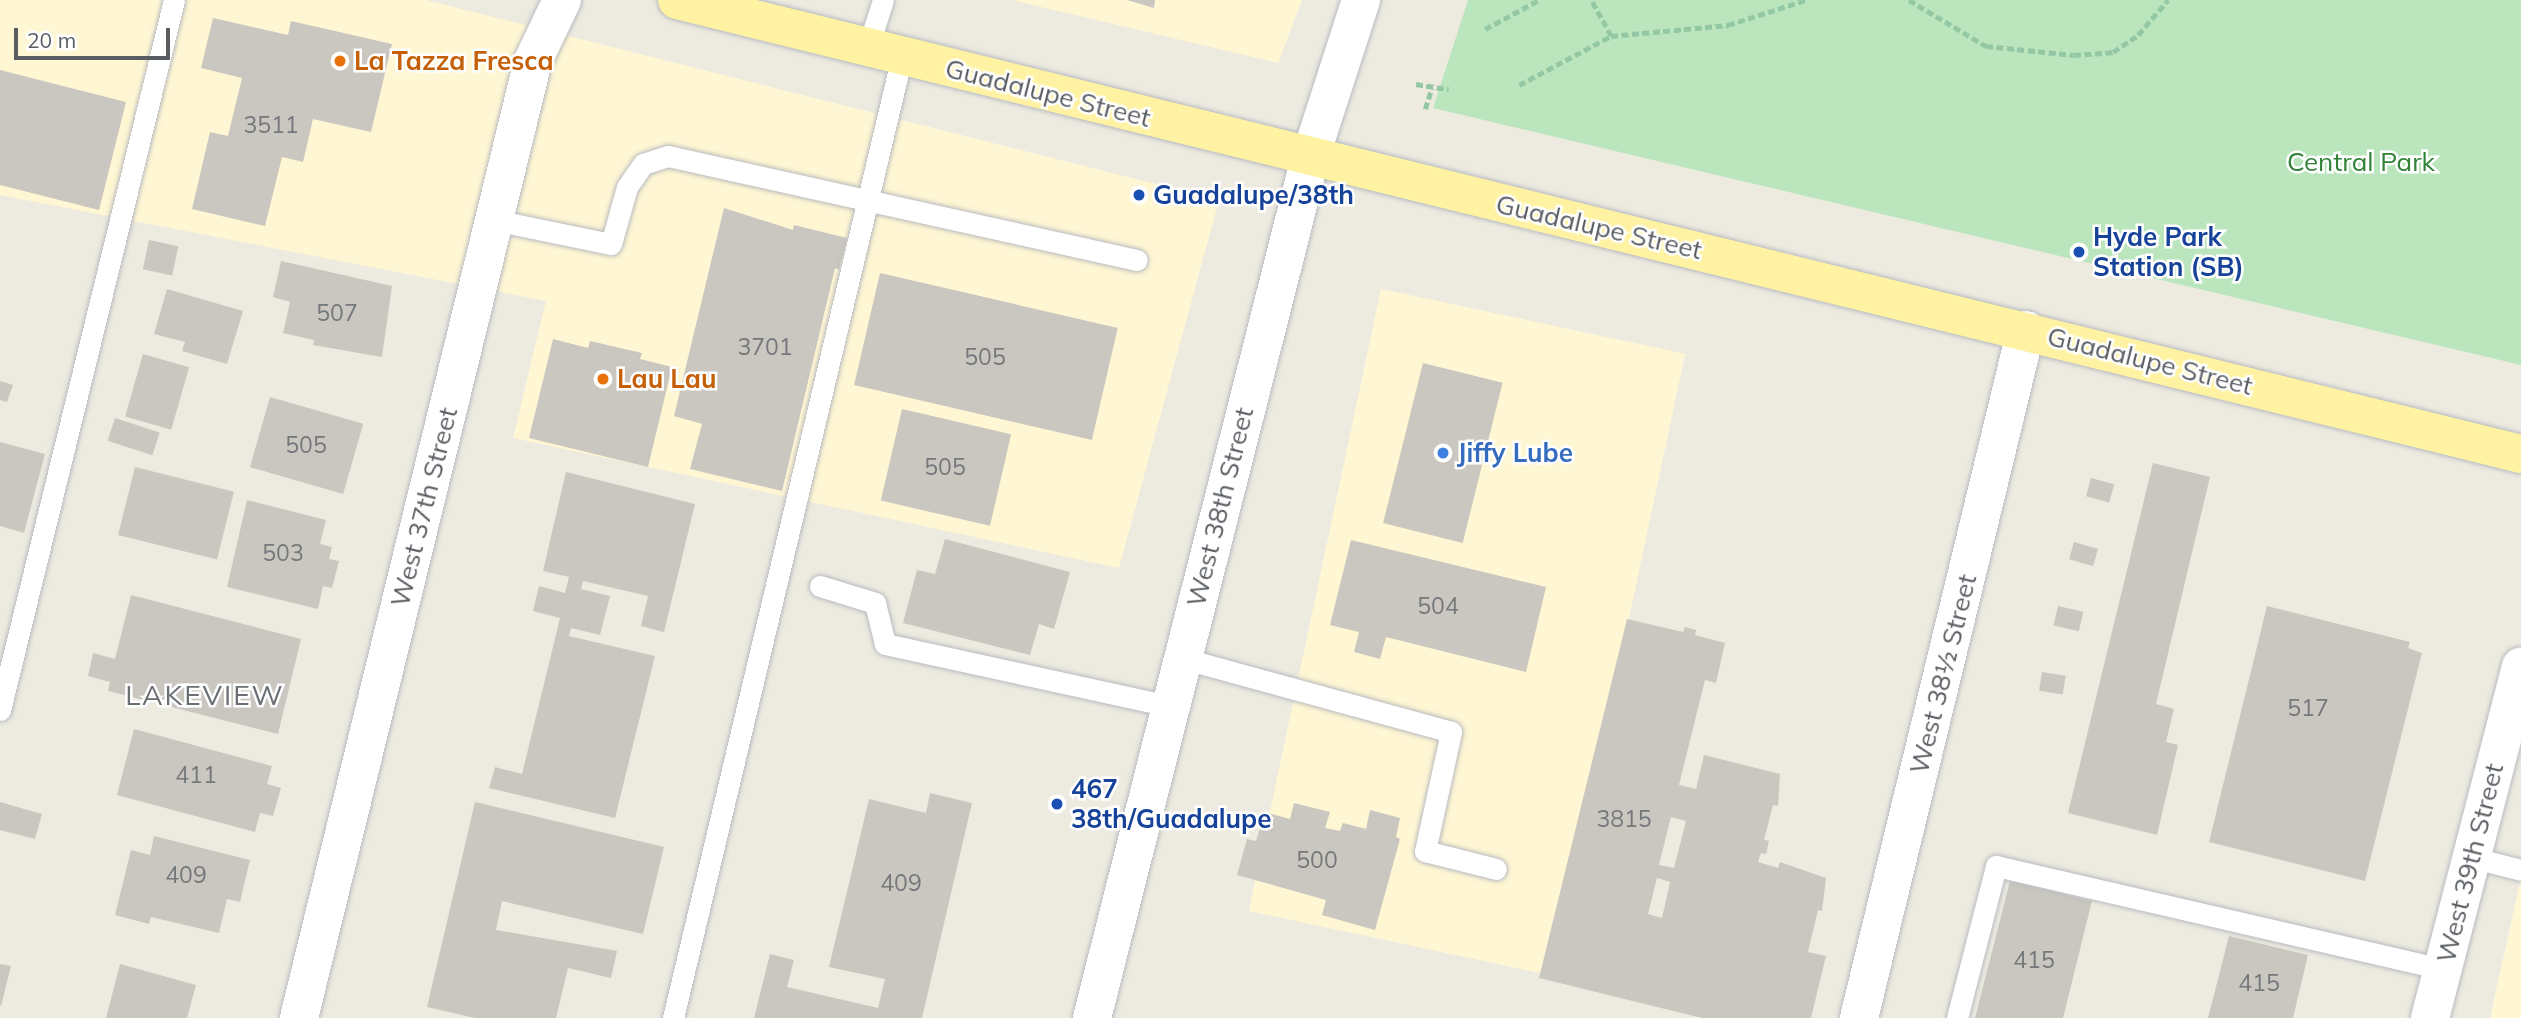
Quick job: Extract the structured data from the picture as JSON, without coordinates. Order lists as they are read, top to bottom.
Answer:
{
  "streets": {
    "main road": ["Guadalupe Street"],
    "street": [
      "West 37th Street",
      "West 38th Street",
      "West 38½ Street",
      "West 39th Street"
    ]
  },
  "crossings": [
    ["Guadalupe Street", "West 38th Street"],
    ["Guadalupe Street", "West 38½ Street"]
  ],
  "districts": ["LAKEVIEW"],
  "parks": ["Central Park"],
  "places": [
    "La Tazza Fresca",
    "Guadalupe/38th",
    "Hyde Park Station (SB)",
    "Lau Lau",
    "Jiffy Lube",
    "467 38th/Guadalupe"
  ],
  "house_numbers": [
    "3511",
    "507",
    "3701",
    "505",
    "505",
    "505",
    "503",
    "504",
    "517",
    "411",
    "3815",
    "500",
    "409",
    "409",
    "415",
    "415"
  ],
  "scale_bar": "20 m"
}
